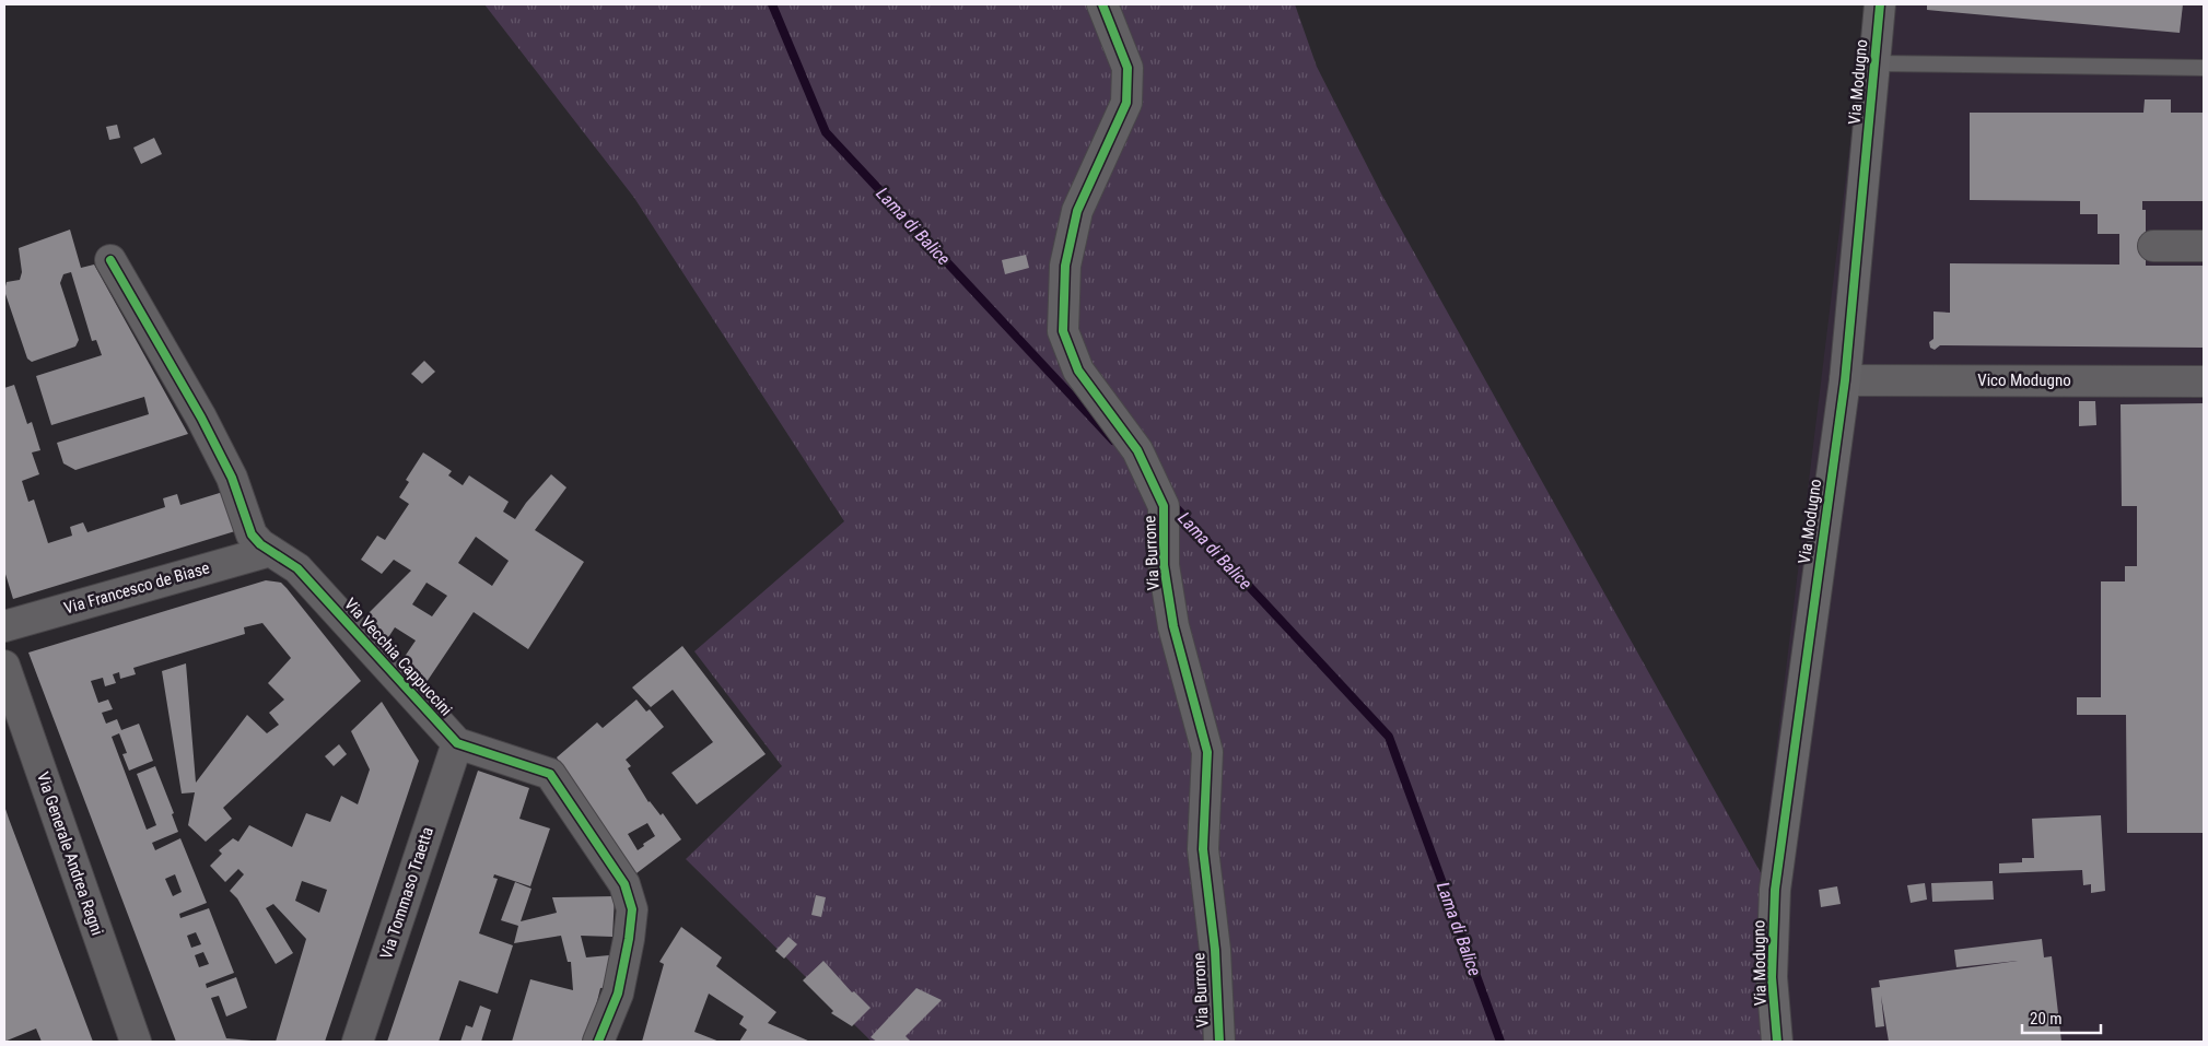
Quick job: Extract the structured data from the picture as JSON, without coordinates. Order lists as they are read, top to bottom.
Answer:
{
  "streets": {
    "street": [
      "Via Modugno",
      "Vico Modugno",
      "Via Burrone",
      "Via Francesco de Biase",
      "Via Vecchia Cappuccini",
      "Via Generale Andrea Ragni",
      "Via Tommaso Traetta"
    ]
  },
  "crossings": [
    ["Via Modugno", "Vico Modugno"],
    ["Via Francesco de Biase", "Via Vecchia Cappuccini"],
    ["Via Vecchia Cappuccini", "Via Tommaso Traetta"]
  ],
  "water": ["Lama di Balice"],
  "scale_bar": "20 m"
}
